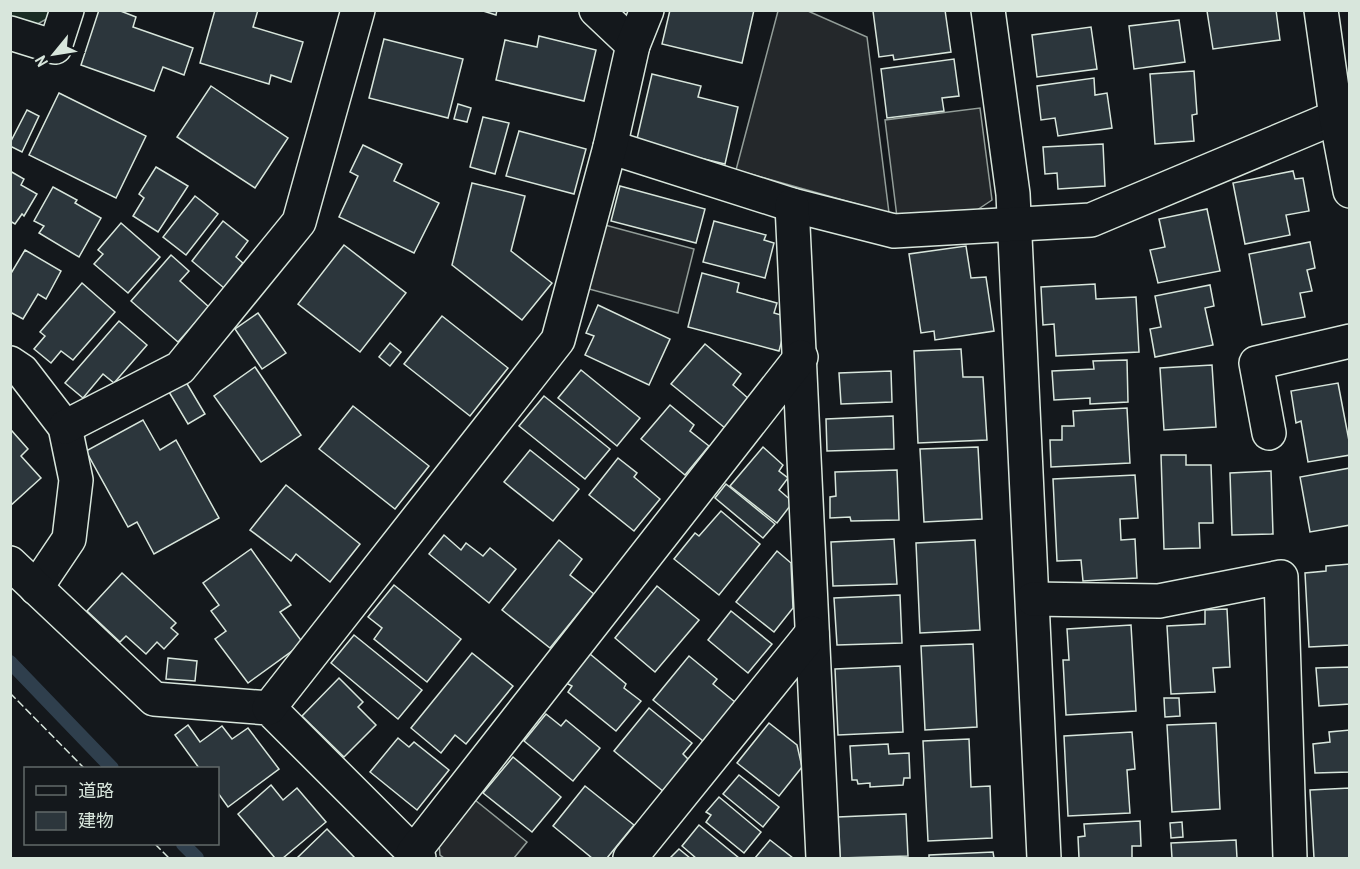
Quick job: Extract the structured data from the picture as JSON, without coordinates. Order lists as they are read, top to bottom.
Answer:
{
  "legend": ["道路", "建物"],
  "north": "bottom left"
}
